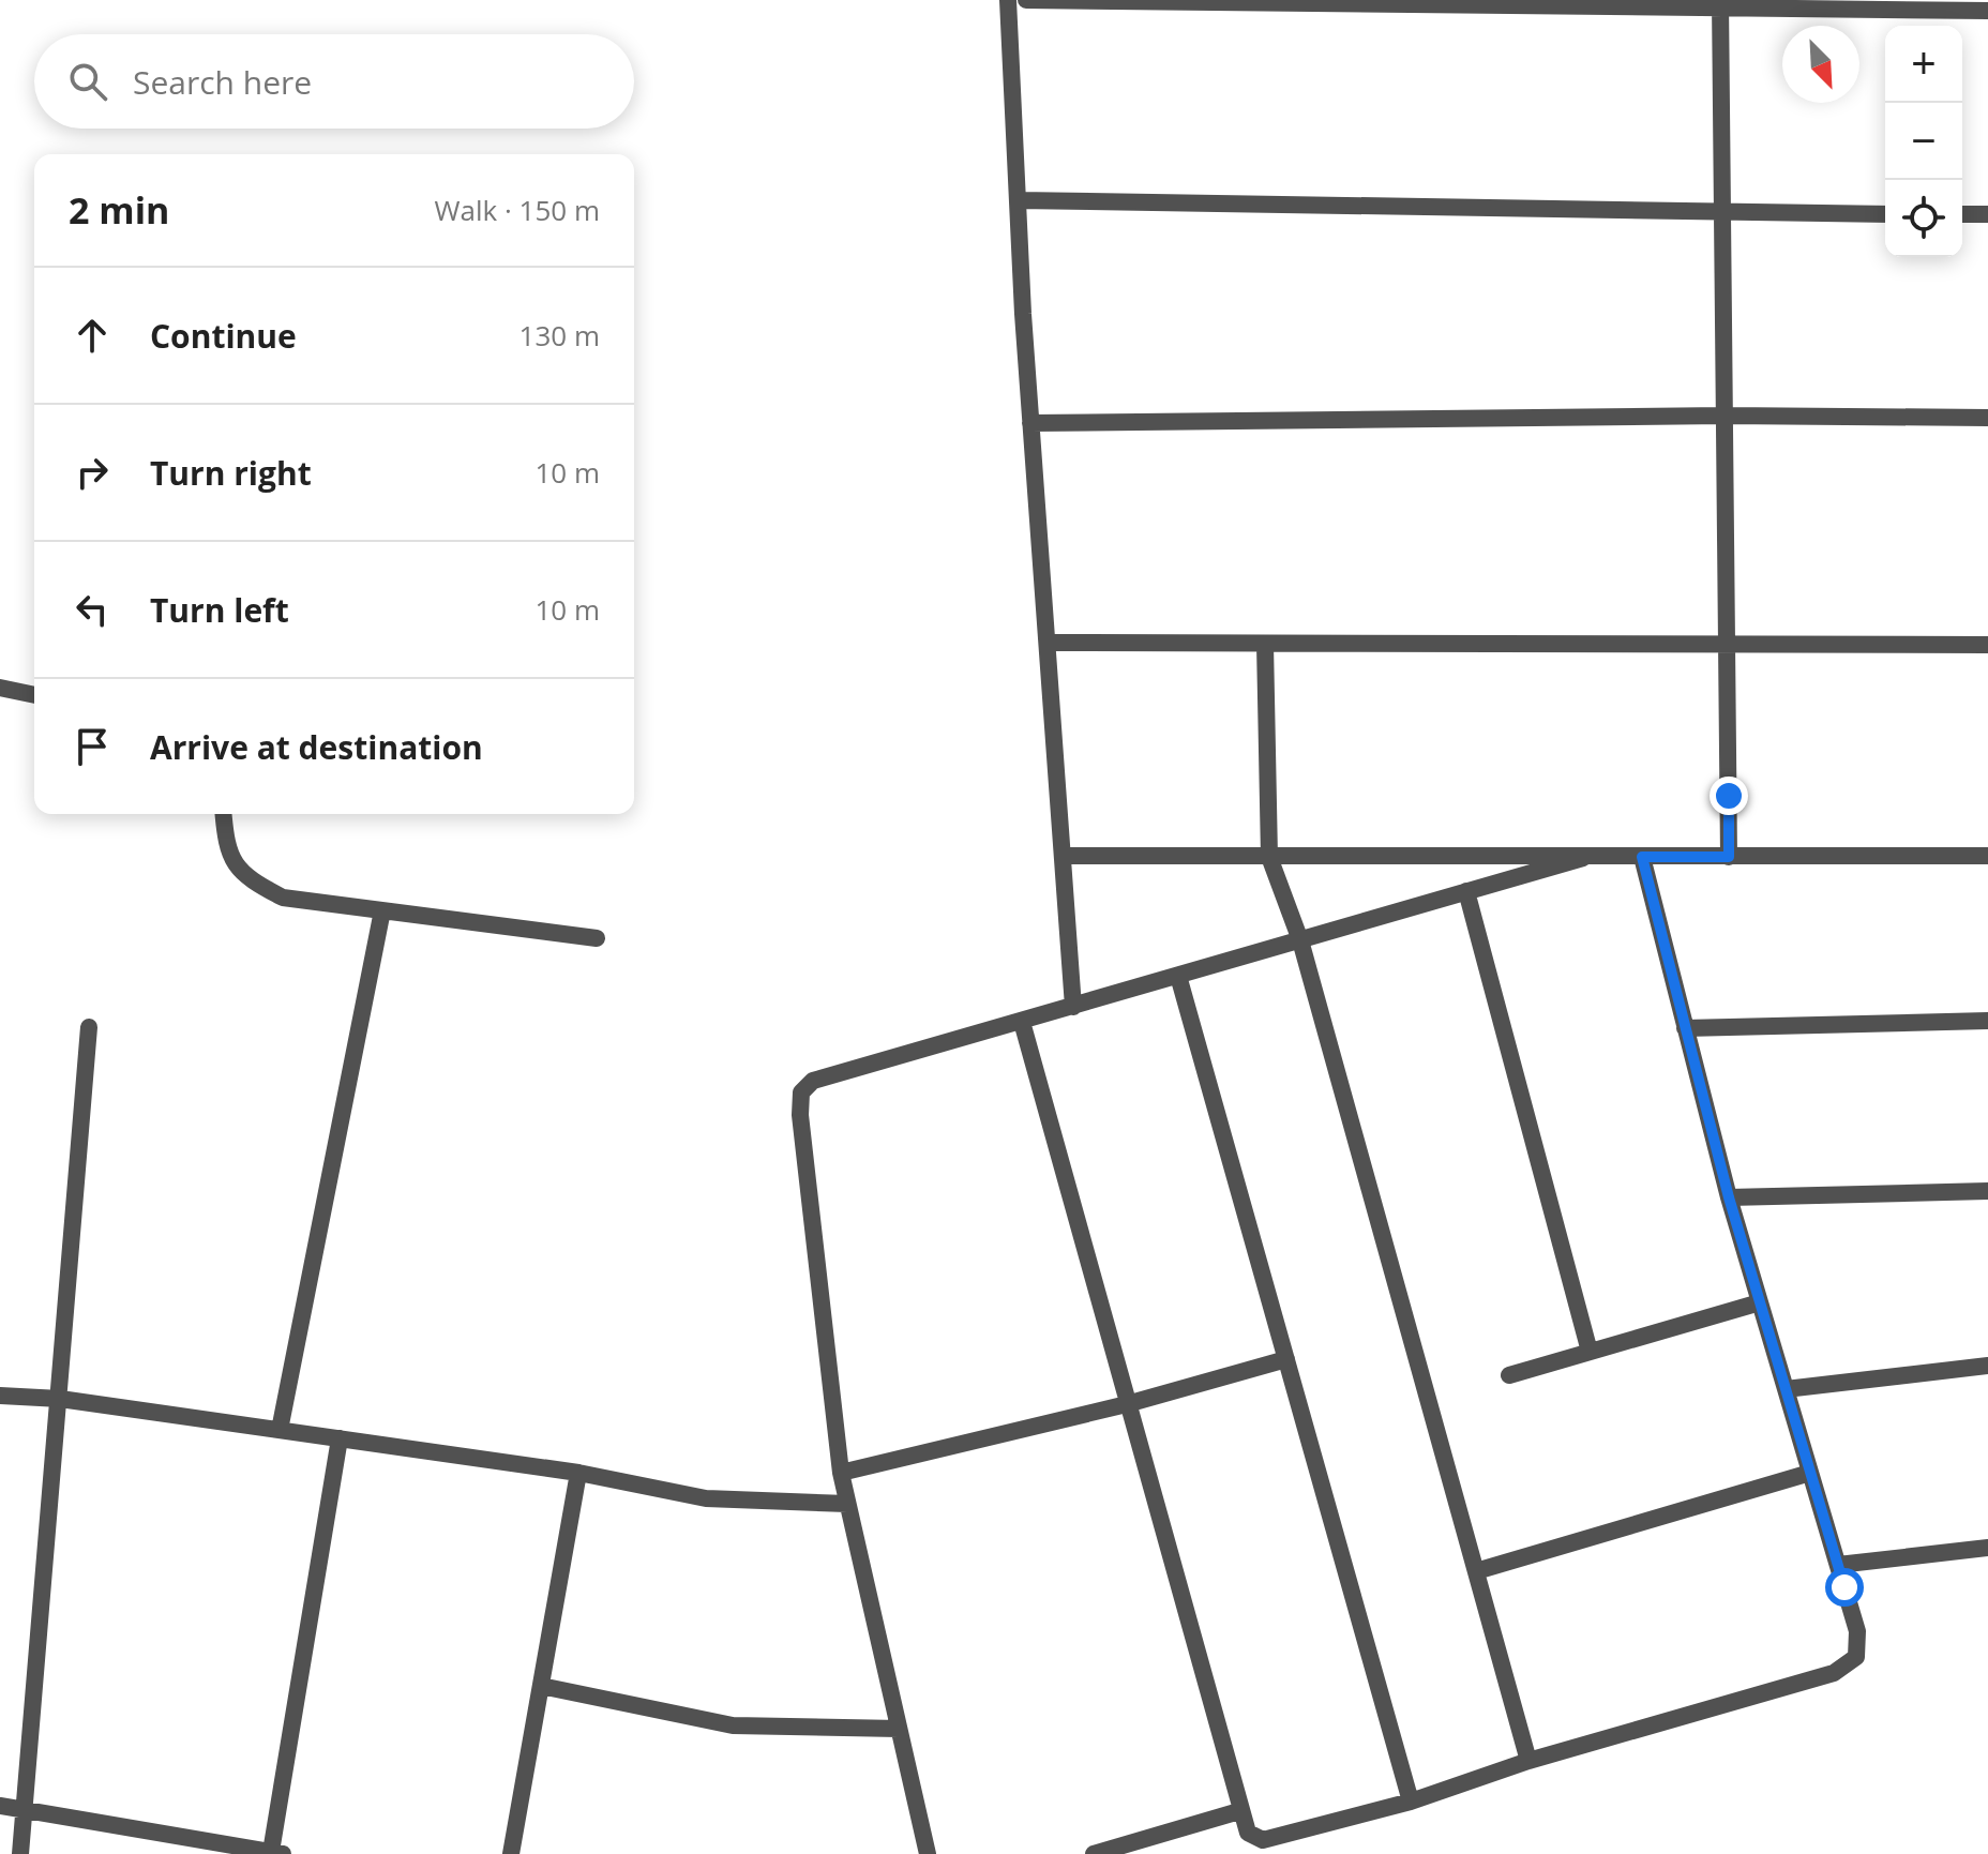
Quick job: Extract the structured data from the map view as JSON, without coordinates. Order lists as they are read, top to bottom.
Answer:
{
  "north": "bottom right",
  "page": {
    "map_buttons": ["+", "−"],
    "search": "Search here",
    "heading": ["2 min", "Walk · 150 m"],
    "list": [
      ["Continue", "130 m"],
      ["Turn right", "10 m"],
      ["Turn left", "10 m"],
      "Arrive at destination"
    ]
  }
}
